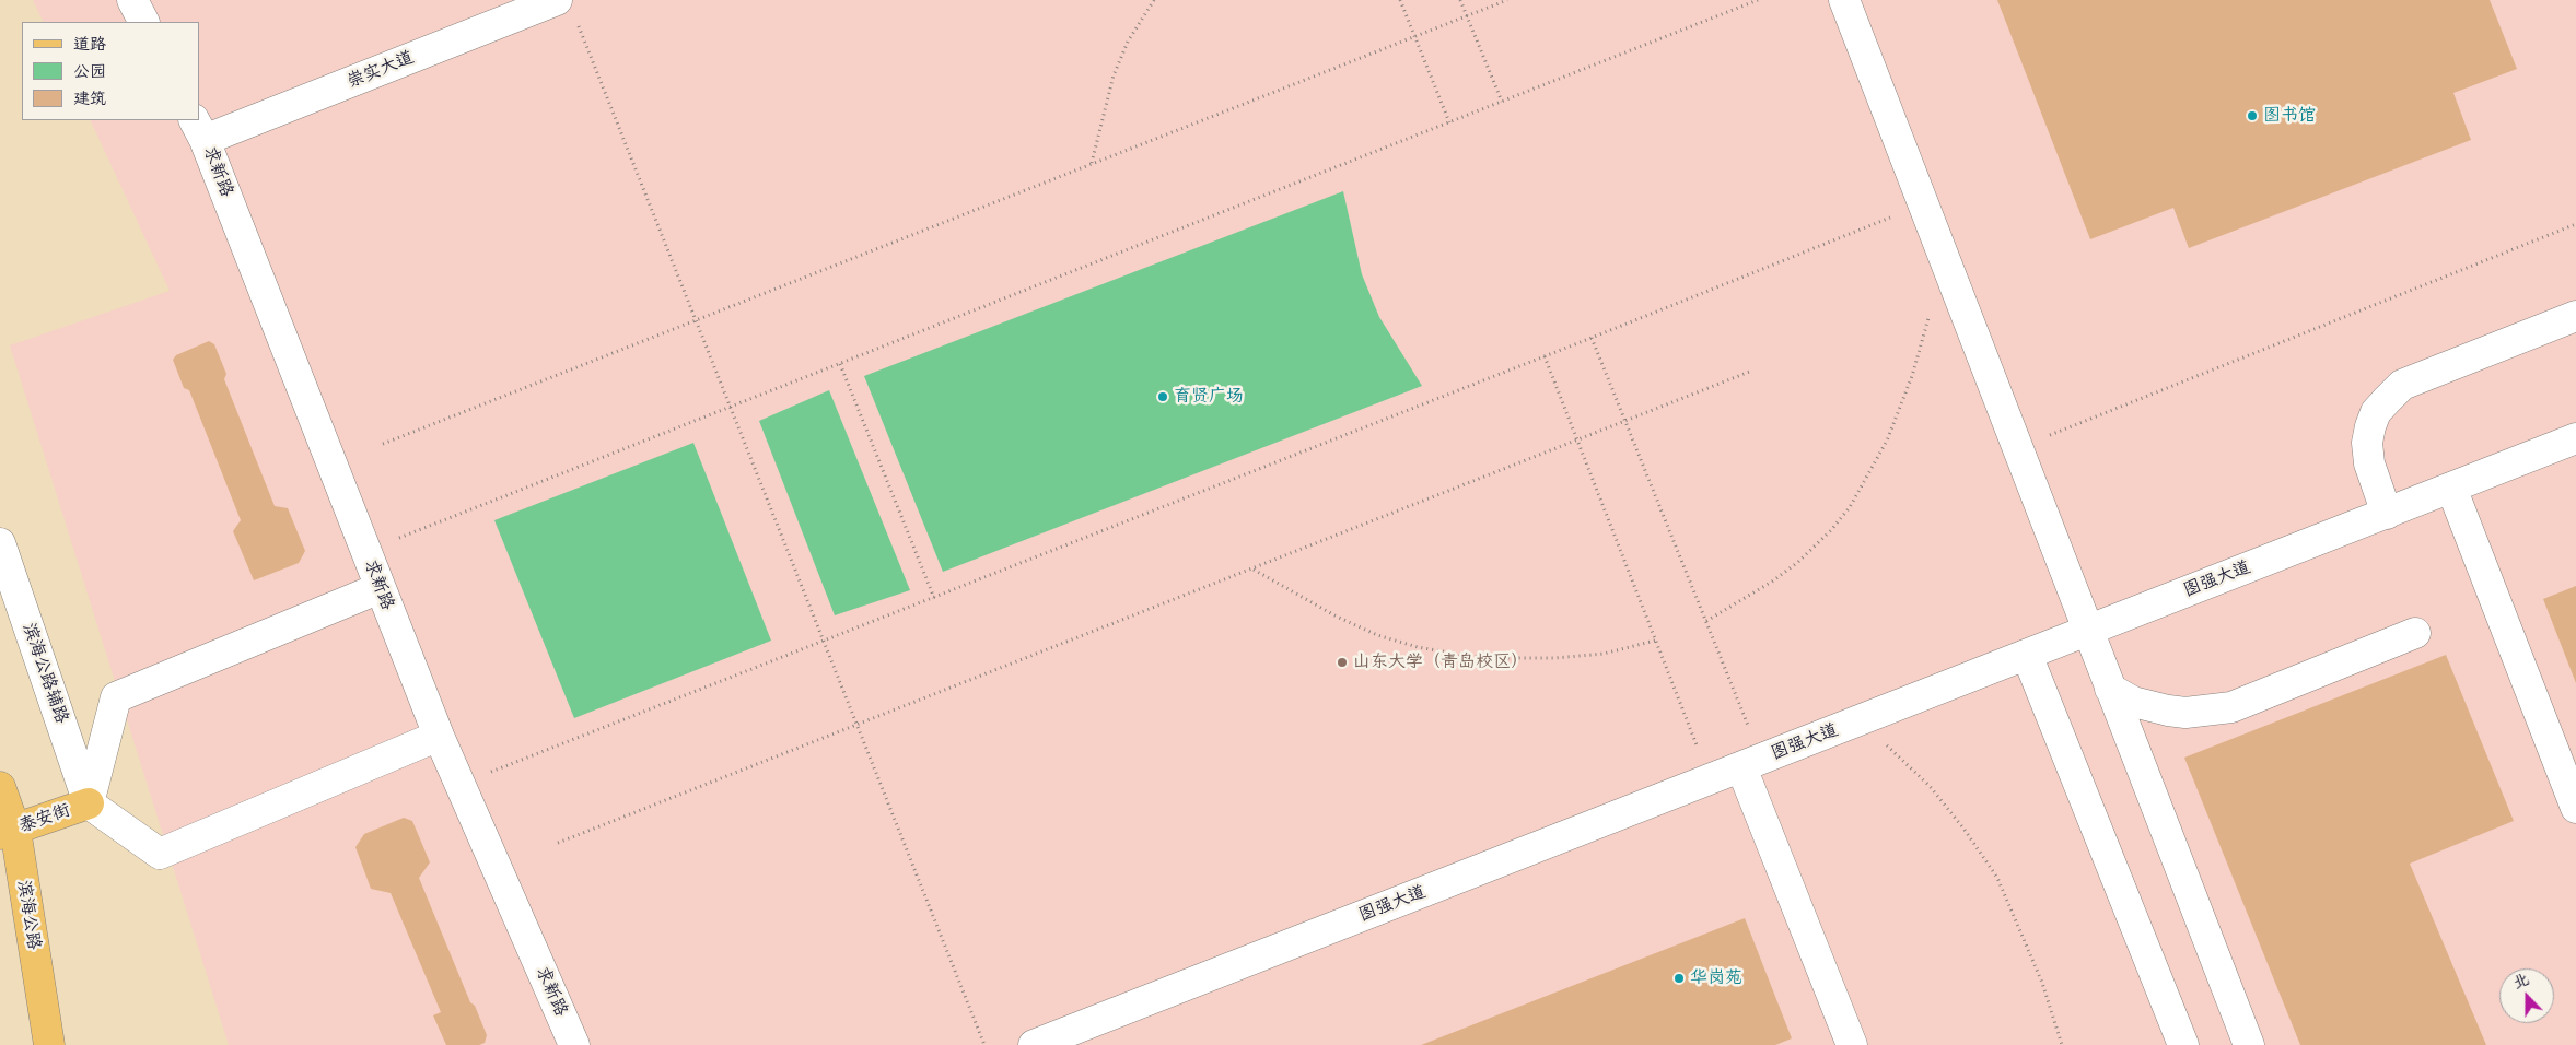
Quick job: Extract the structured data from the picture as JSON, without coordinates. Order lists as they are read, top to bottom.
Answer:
{
  "streets": {
    "main road": ["泰安街", "滨海公路"],
    "street": [
      "崇实大道",
      "求新路",
      "图强大道",
      "滨海公路辅路"
    ]
  },
  "crossings": [
    ["崇实大道", "求新路"],
    ["滨海公路辅路", "泰安街"],
    ["泰安街", "滨海公路"]
  ],
  "places": [
    "图书馆",
    "育贤广场",
    "山东大学（青岛校区）",
    "华岗苑"
  ],
  "legend": ["道路", "公园", "建筑"],
  "north": "top"
}
